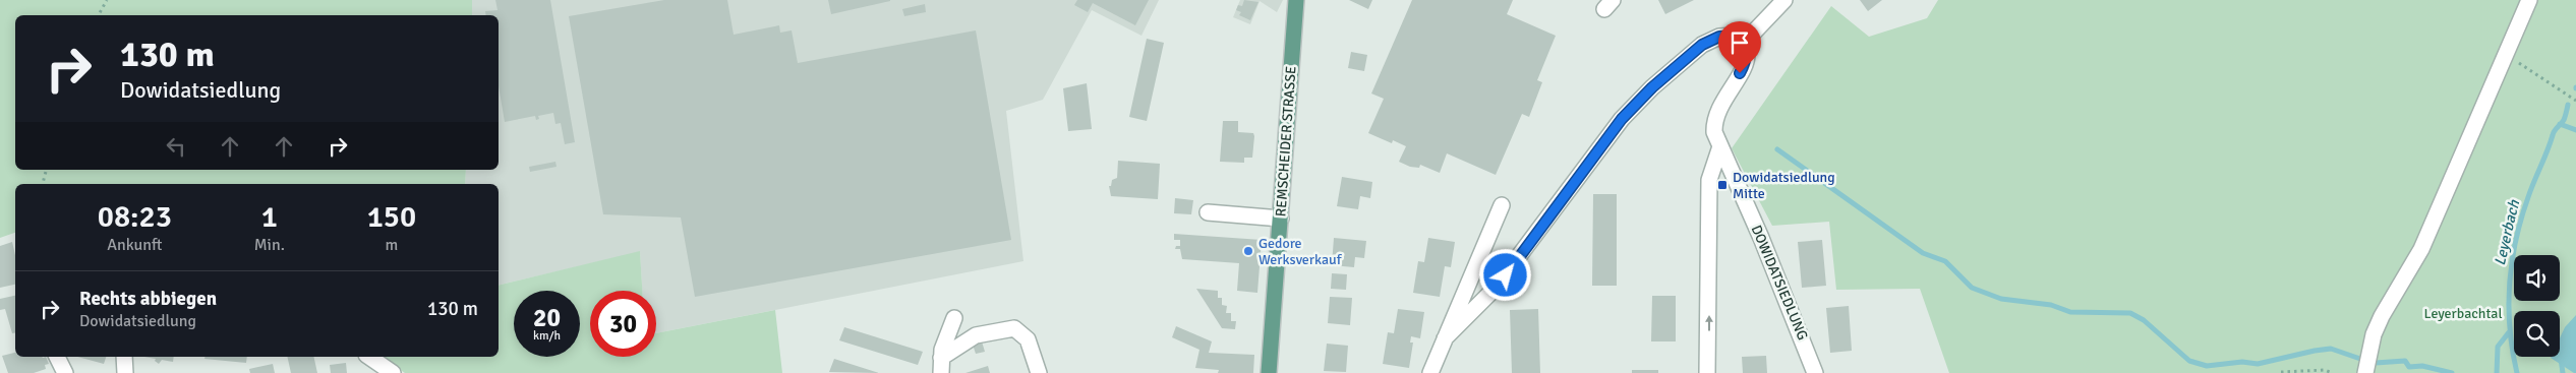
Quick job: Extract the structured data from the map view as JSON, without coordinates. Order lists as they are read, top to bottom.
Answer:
{
  "streets": {
    "main road": ["REMSCHEIDER STRASSE"],
    "street": ["DOWIDATSIEDLUNG"]
  },
  "water": ["Leyerbach"],
  "parks": ["Leyerbachtal"],
  "places": {
    "transit": ["Dowidatsiedlung Mitte"],
    "other": ["Gedore Werksverkauf"]
  },
  "page": {
    "turn": ["130 m", "Dowidatsiedlung"],
    "eta": [
      "08:23",
      "Ankunft",
      "1",
      "Min.",
      "150",
      "m"
    ],
    "list": [
      {
        "name": "Rechts abbiegen",
        "note": "Dowidatsiedlung",
        "value": "130 m"
      }
    ],
    "speed": "20 km/h",
    "limit": "30"
  }
}
